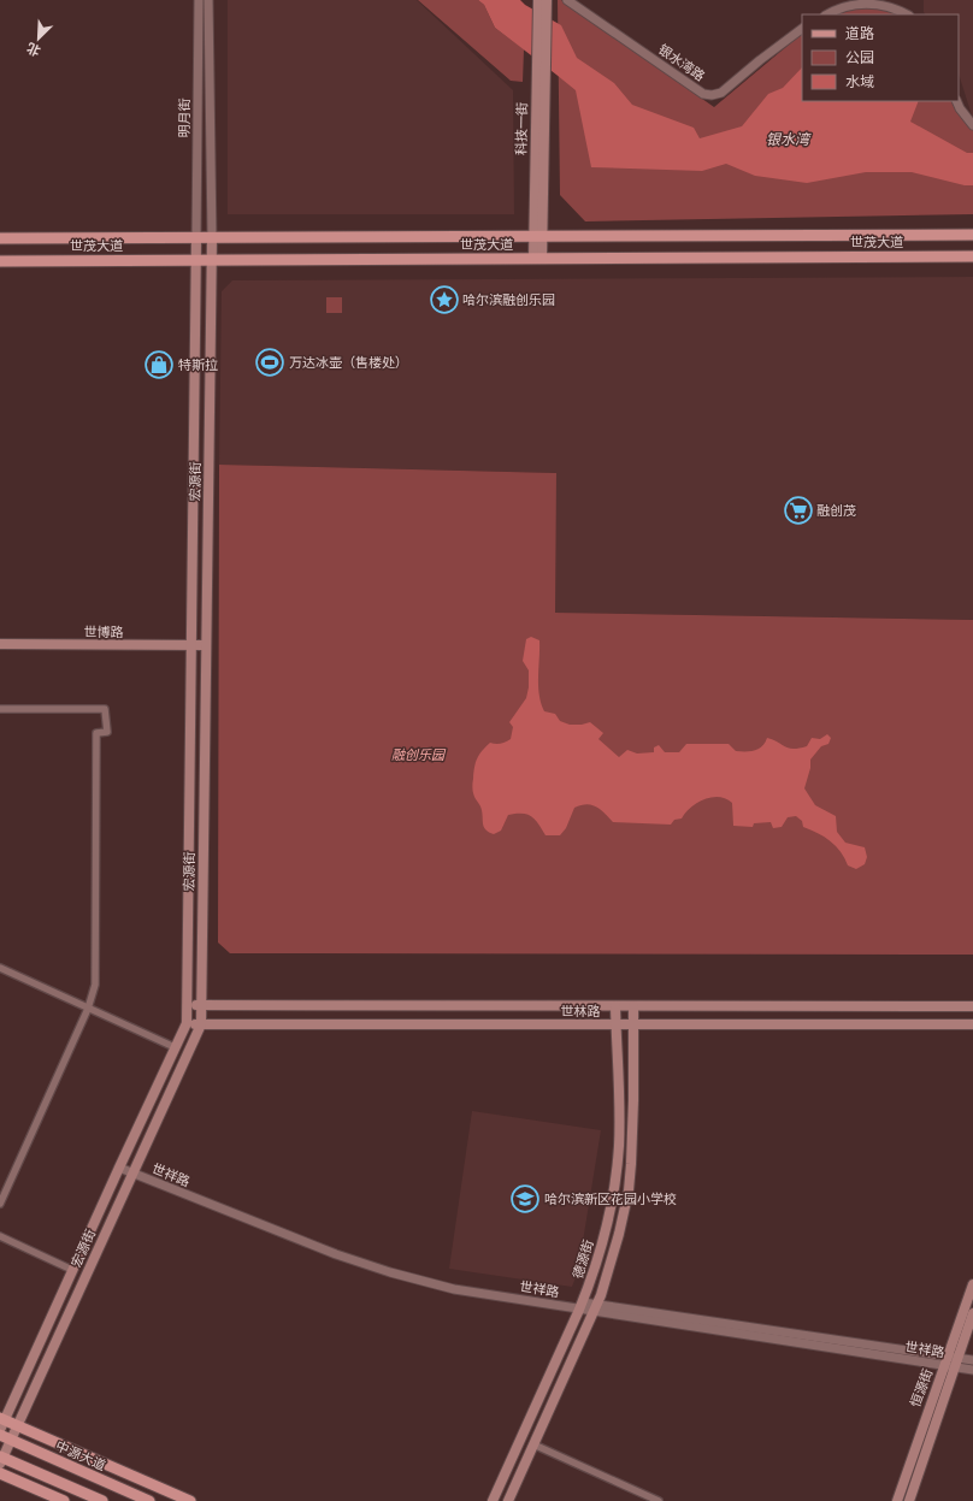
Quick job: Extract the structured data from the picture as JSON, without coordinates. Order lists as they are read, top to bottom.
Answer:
{
  "streets": {
    "main road": [
      "科技一街",
      "世茂大道",
      "宏源街",
      "世博路",
      "世林路",
      "德源街",
      "恒源街",
      "中源大道"
    ],
    "street": ["银水湾路", "明月街", "世祥路"]
  },
  "crossings": [
    ["明月街", "世茂大道"],
    ["明月街", "宏源街"],
    ["科技一街", "世茂大道"],
    ["世茂大道", "宏源街"],
    ["宏源街", "世博路"],
    ["宏源街", "世林路"],
    ["宏源街", "世祥路"],
    ["宏源街", "中源大道"],
    ["世林路", "德源街"],
    ["世祥路", "德源街"],
    ["世祥路", "恒源街"]
  ],
  "water": ["银水湾"],
  "parks": ["融创乐园"],
  "places": {
    "place": ["哈尔滨融创乐园"],
    "sports": ["万达冰壶（售楼处）"],
    "shop": ["特斯拉"],
    "supermarket": ["融创茂"],
    "school or university": ["哈尔滨新区花园小学校"]
  },
  "legend": ["道路", "公园", "水域"],
  "north": "bottom left"
}
